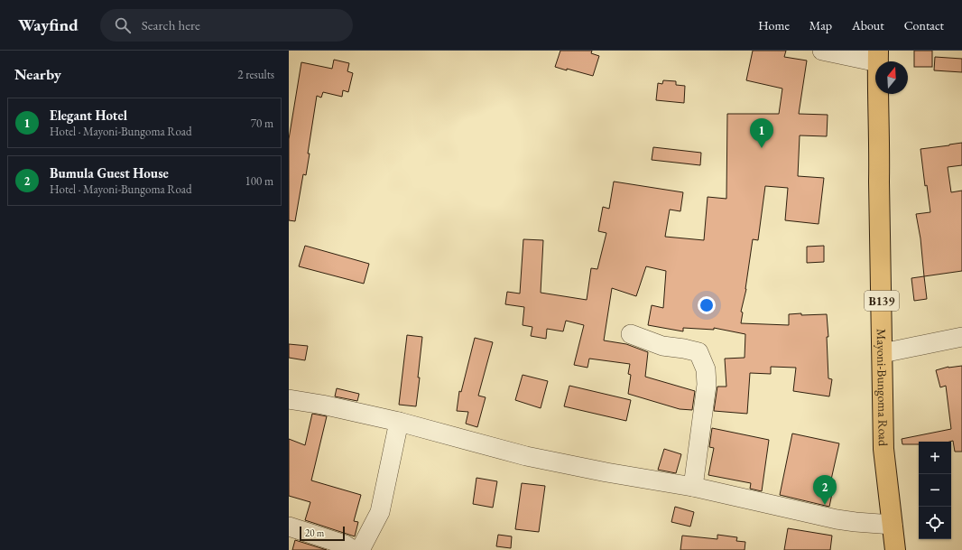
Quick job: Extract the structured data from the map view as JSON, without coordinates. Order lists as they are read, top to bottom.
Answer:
{
  "streets": {
    "main road": ["B139", "Mayoni-Bungoma Road"]
  },
  "scale_bar": "20 m",
  "north": "top",
  "page": {
    "header": "Wayfind",
    "search": "Search here",
    "nav": [
      "Home",
      "Map",
      "About",
      "Contact"
    ],
    "heading": ["Nearby", "2 results"],
    "list": [
      {
        "mark": "1",
        "name": "Elegant Hotel",
        "note": "Hotel · Mayoni-Bungoma Road",
        "value": "70 m"
      },
      {
        "mark": "2",
        "name": "Bumula Guest House",
        "note": "Hotel · Mayoni-Bungoma Road",
        "value": "100 m"
      }
    ],
    "pins": ["1", "2"],
    "map_buttons": ["+", "−"],
    "scale": "20 m"
  }
}
